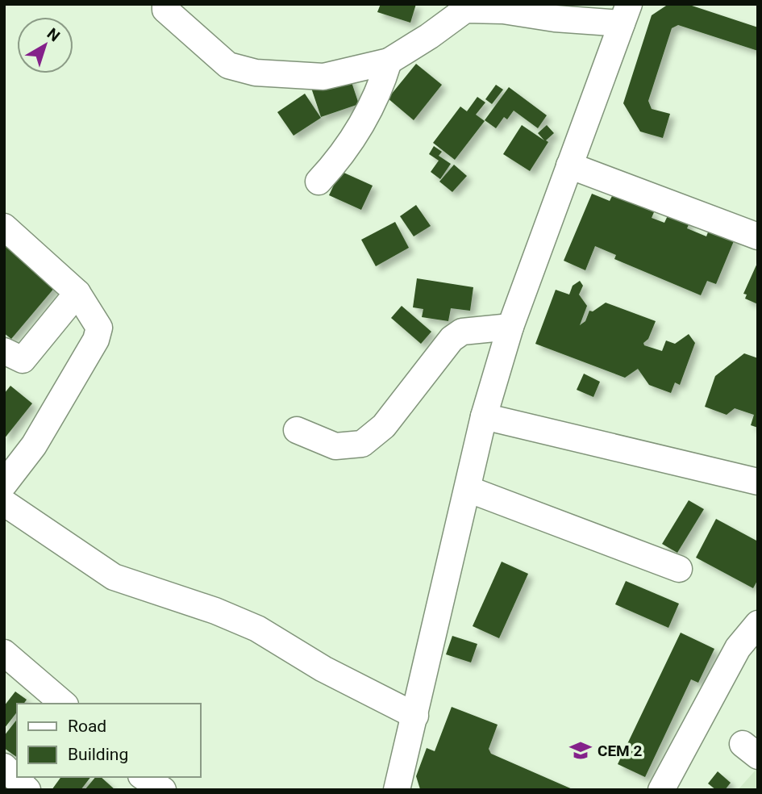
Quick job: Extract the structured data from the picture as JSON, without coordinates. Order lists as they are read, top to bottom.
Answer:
{
  "places": {
    "school or university": ["CEM 2"]
  },
  "legend": ["Road", "Building"],
  "north": "top right"
}
